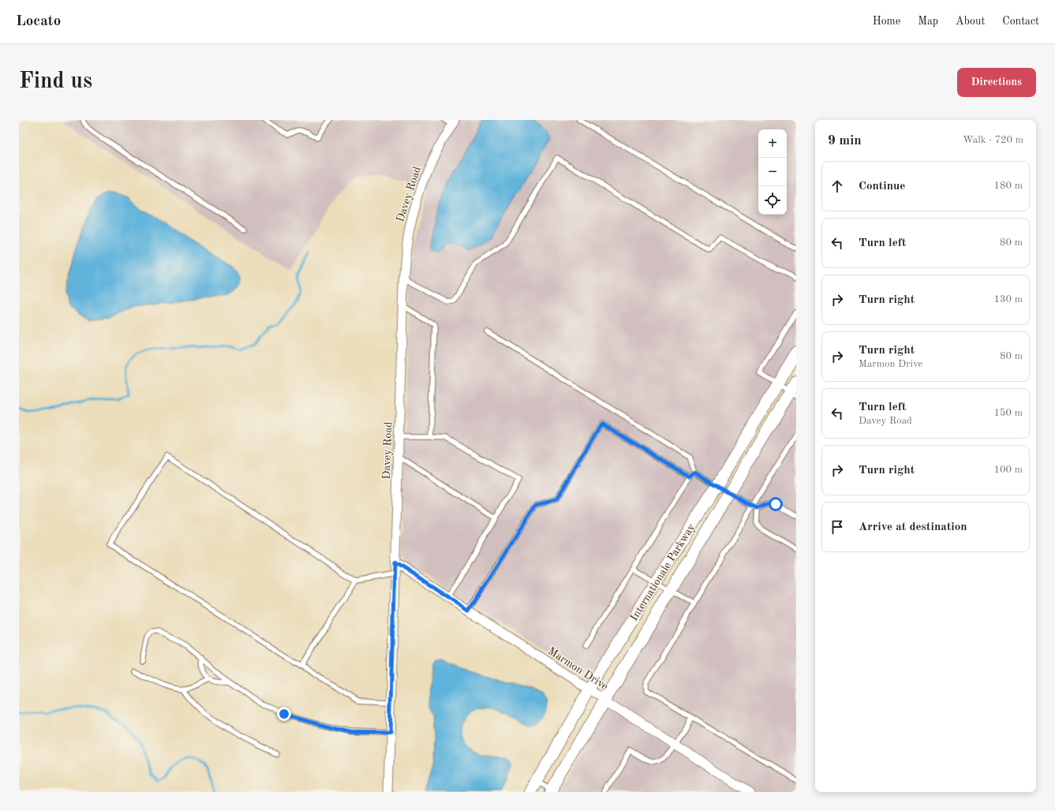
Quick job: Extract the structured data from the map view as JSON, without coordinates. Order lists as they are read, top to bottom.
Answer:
{
  "streets": {
    "street": ["Davey Road", "Internationale Parkway", "Marmon Drive"]
  },
  "crossings": [
    ["Davey Road", "Marmon Drive"],
    ["Internationale Parkway", "Marmon Drive"]
  ],
  "page": {
    "header": "Locato",
    "nav": [
      "Home",
      "Map",
      "About",
      "Contact"
    ],
    "buttons": "Directions",
    "title": "Find us",
    "heading": ["9 min", "Walk · 720 m"],
    "map_buttons": ["+", "−"],
    "list": [
      ["Continue", "180 m"],
      ["Turn left", "80 m"],
      ["Turn right", "130 m"],
      ["Turn right", "Marmon Drive", "80 m"],
      ["Turn left", "Davey Road", "150 m"],
      ["Turn right", "100 m"],
      "Arrive at destination"
    ]
  }
}
